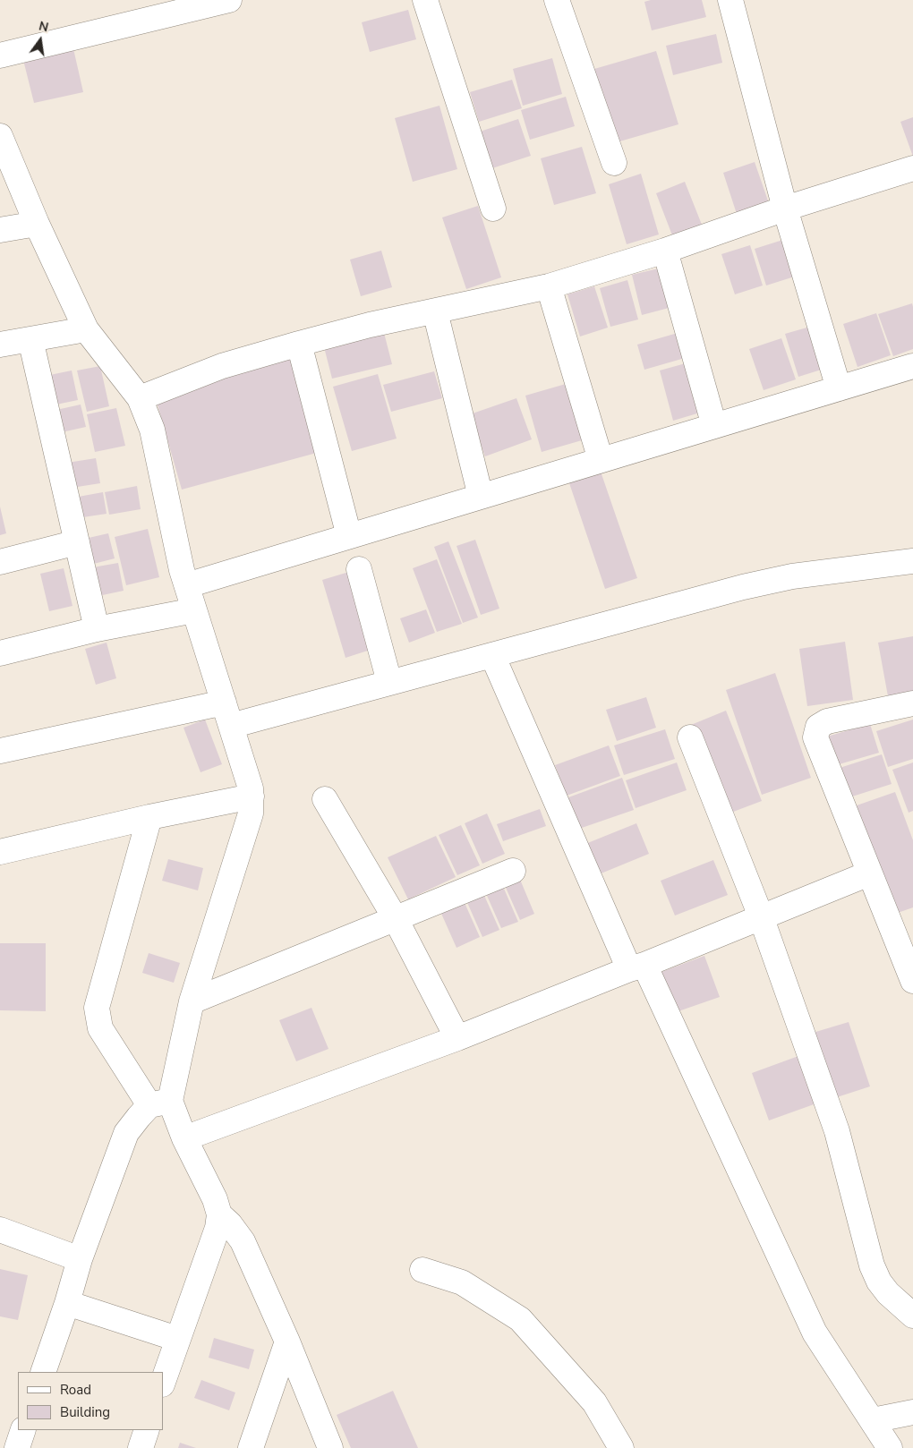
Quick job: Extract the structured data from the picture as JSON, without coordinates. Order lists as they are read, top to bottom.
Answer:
{
  "legend": ["Road", "Building"],
  "north": "top"
}
